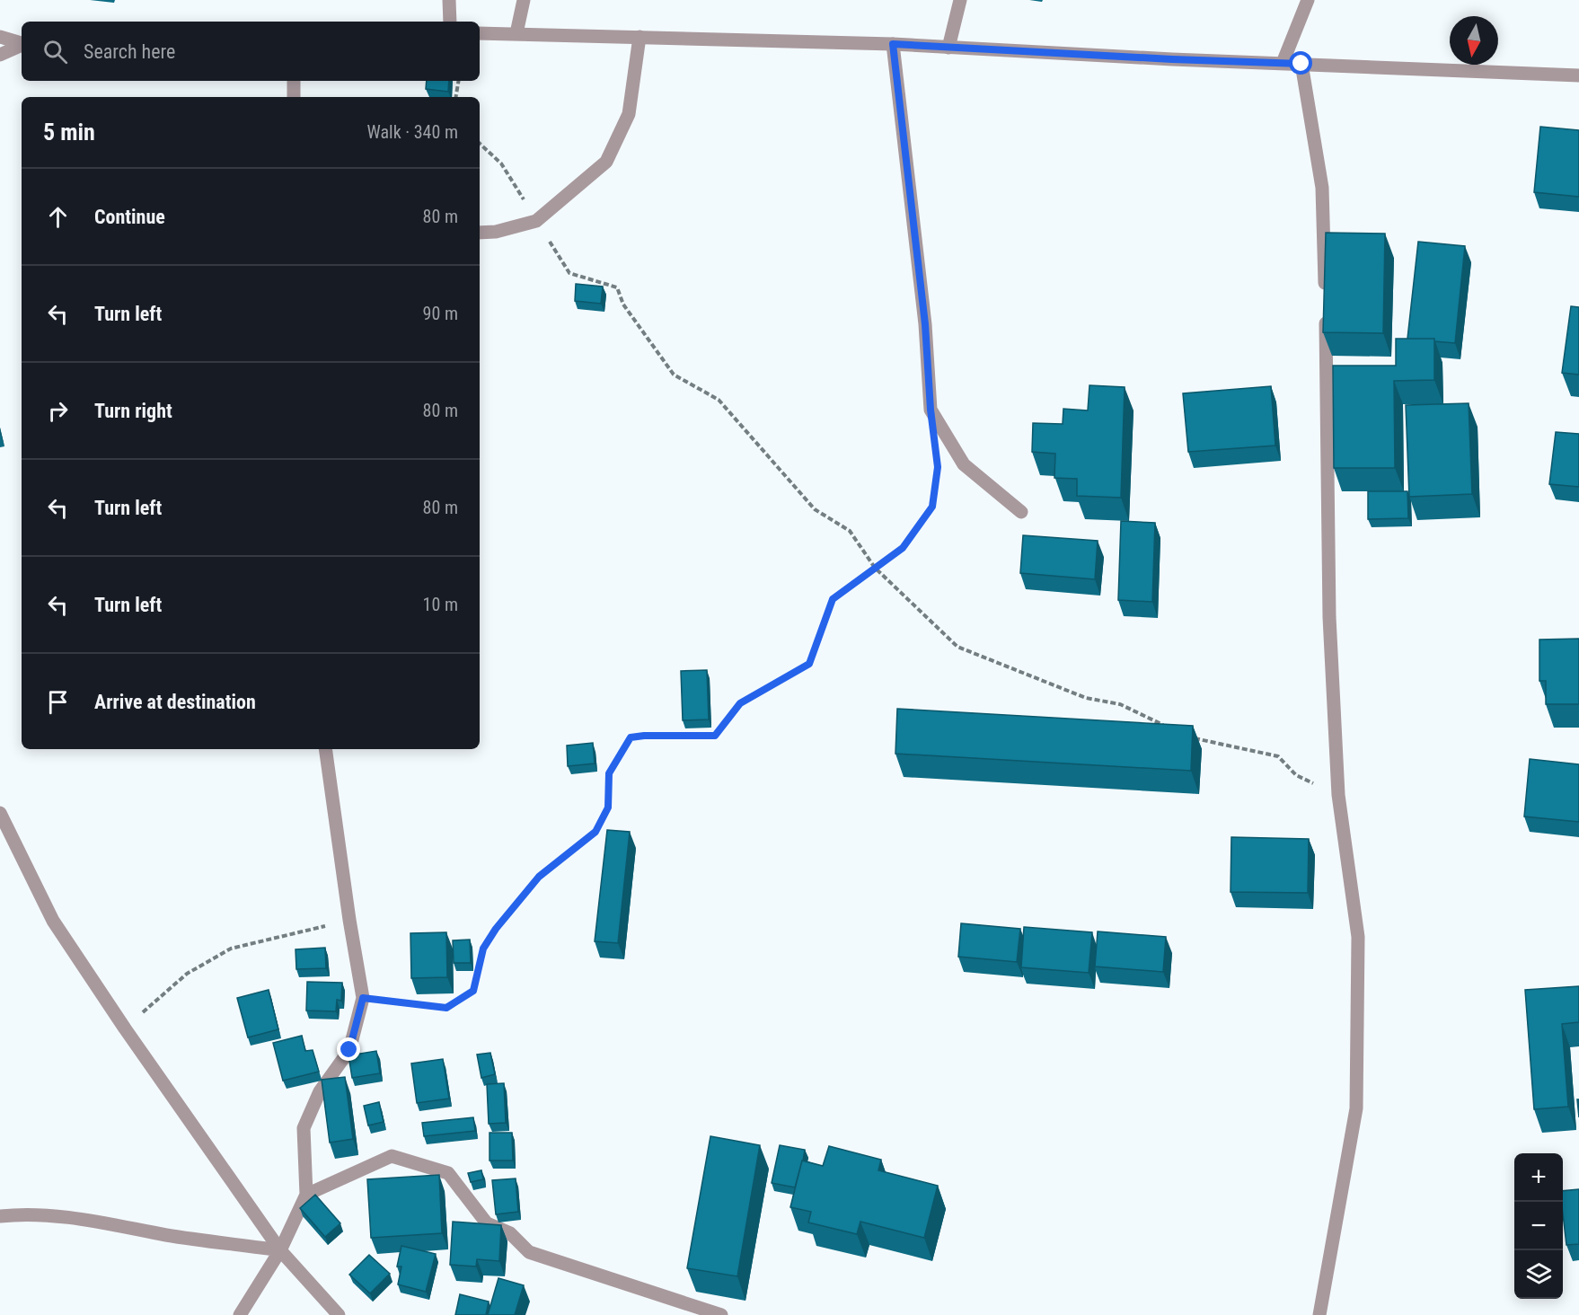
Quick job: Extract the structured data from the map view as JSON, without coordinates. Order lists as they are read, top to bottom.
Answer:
{
  "north": "bottom",
  "page": {
    "search": "Search here",
    "heading": ["5 min", "Walk · 340 m"],
    "list": [
      ["Continue", "80 m"],
      ["Turn left", "90 m"],
      ["Turn right", "80 m"],
      ["Turn left", "80 m"],
      ["Turn left", "10 m"],
      "Arrive at destination"
    ],
    "map_buttons": ["+", "−"]
  }
}
